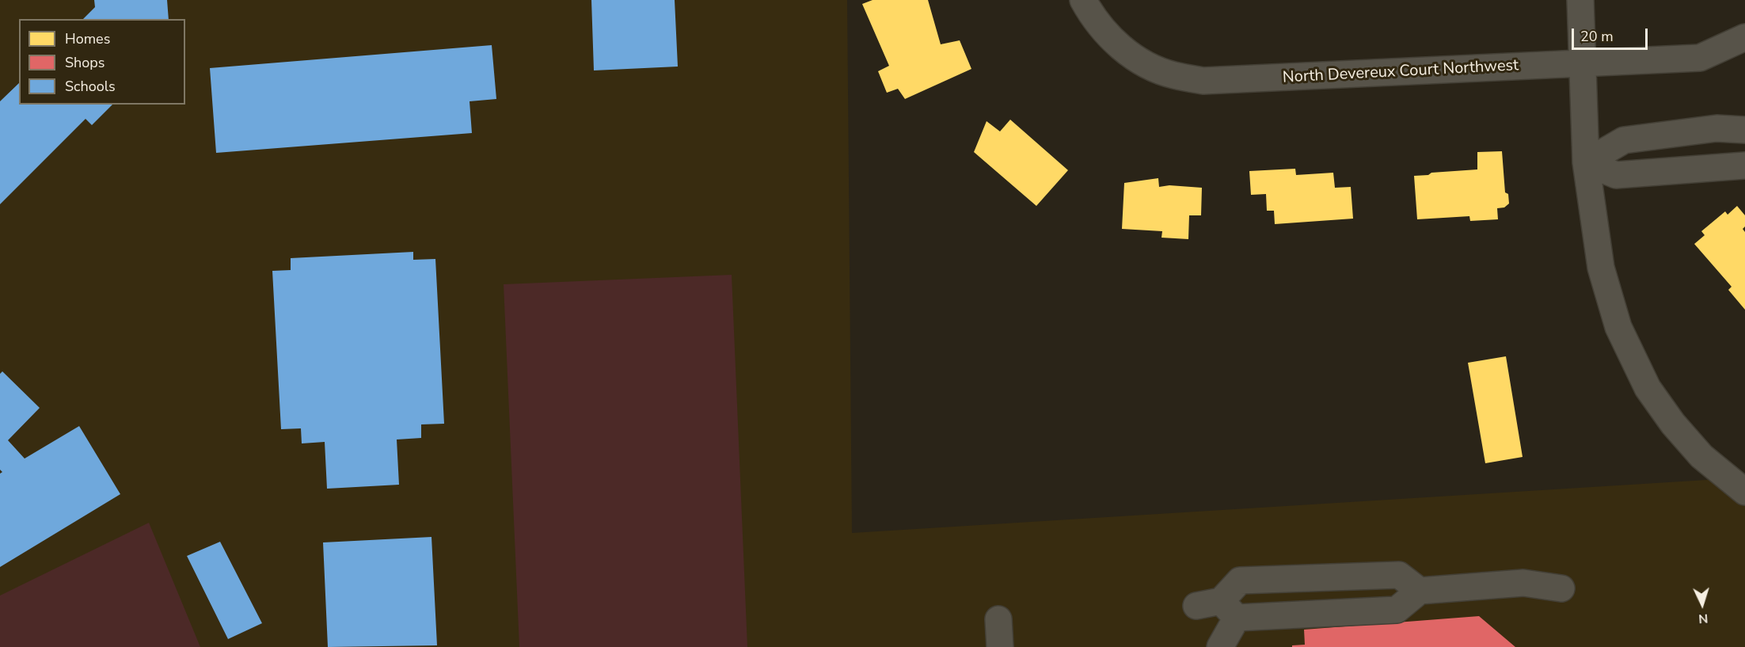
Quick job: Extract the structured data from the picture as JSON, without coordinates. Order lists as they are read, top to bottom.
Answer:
{
  "streets": {
    "street": ["North Devereux Court Northwest"]
  },
  "legend": ["Homes", "Shops", "Schools"],
  "scale_bar": "20 m",
  "north": "bottom"
}
